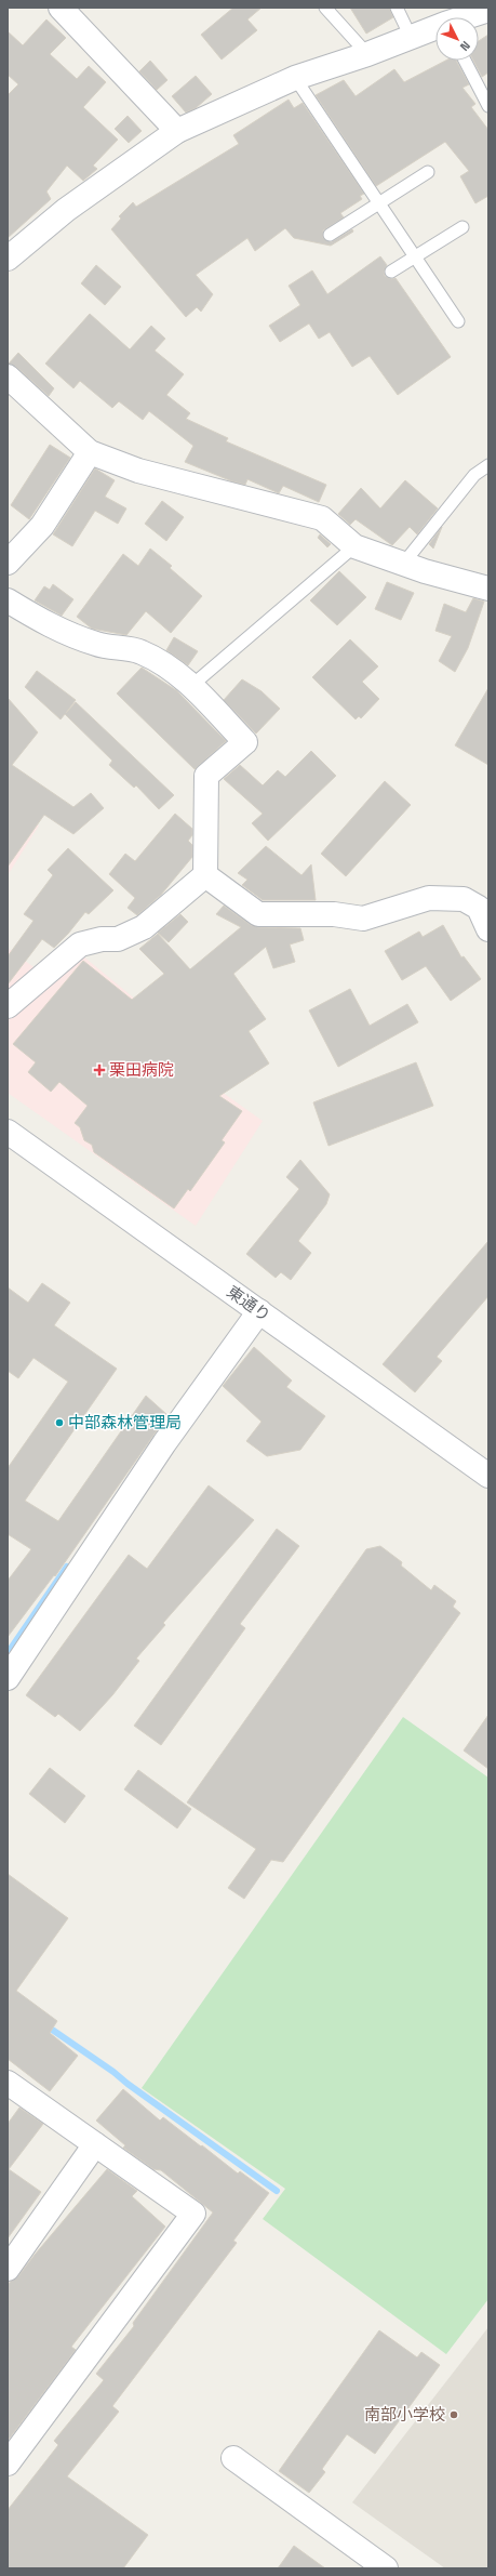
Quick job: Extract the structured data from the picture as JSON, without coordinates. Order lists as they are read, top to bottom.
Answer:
{
  "streets": {
    "street": ["東通り"]
  },
  "places": {
    "health": ["栗田病院"],
    "other": ["中部森林管理局", "南部小学校"]
  },
  "north": "bottom right"
}
